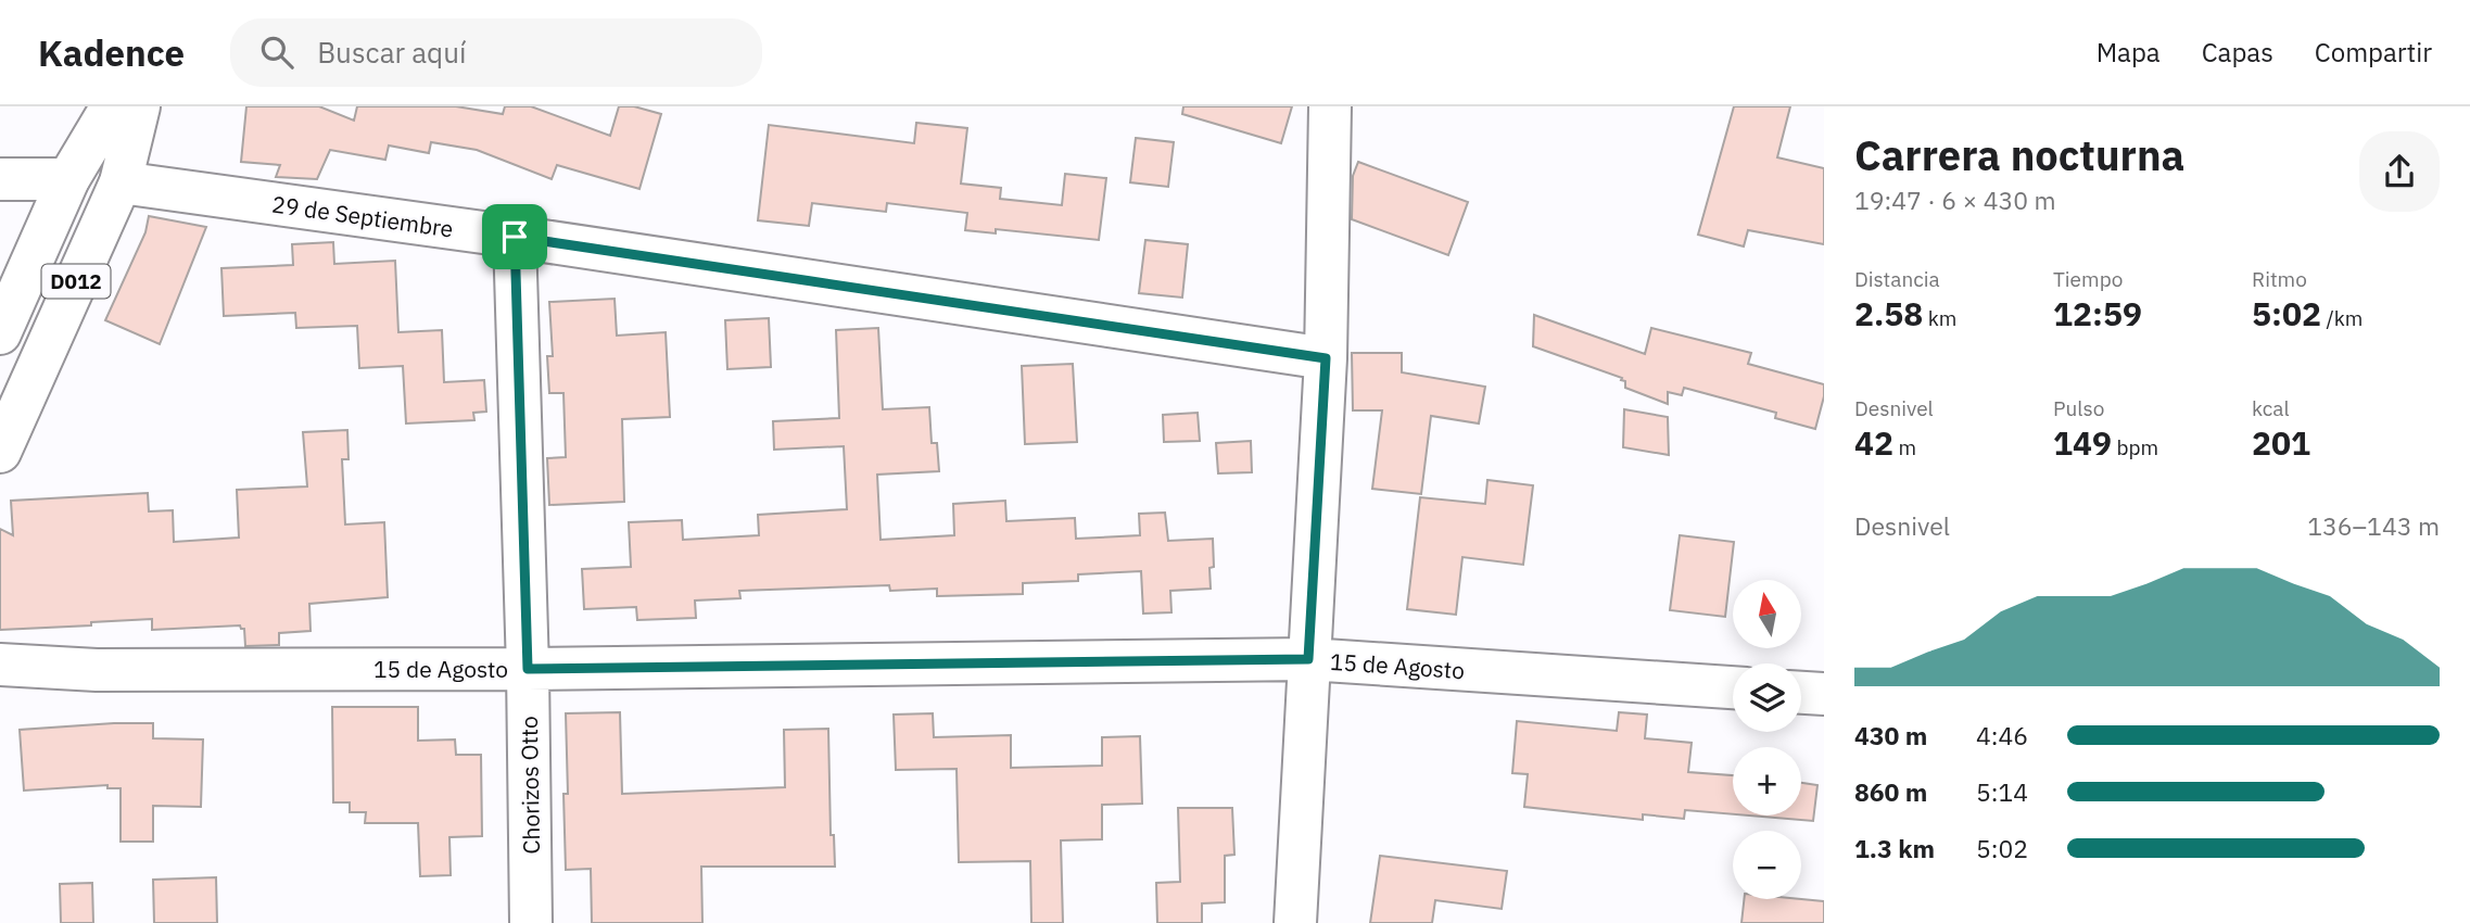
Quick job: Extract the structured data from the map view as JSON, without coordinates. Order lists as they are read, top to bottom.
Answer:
{
  "streets": {
    "street": [
      "29 de Septiembre",
      "D012",
      "15 de Agosto",
      "Chorizos Otto"
    ]
  },
  "crossings": [
    ["29 de Septiembre", "D012"],
    ["29 de Septiembre", "Chorizos Otto"],
    ["15 de Agosto", "Chorizos Otto"]
  ],
  "north": "top",
  "page": {
    "header": "Kadence",
    "search": "Buscar aquí",
    "nav": ["Mapa", "Capas", "Compartir"],
    "heading": ["Carrera nocturna", "19:47 · 6 × 430 m"],
    "stats": [
      ["Distancia", "2.58 km"],
      ["Tiempo", "12:59"],
      ["Ritmo", "5:02 /km"],
      ["Desnivel", "42 m"],
      ["Pulso", "149 bpm"],
      ["kcal", "201"]
    ],
    "chart": ["Desnivel", "136–143 m"],
    "map_buttons": ["+", "−"],
    "list": [
      {
        "name": "430 m",
        "note": "4:46"
      },
      {
        "name": "860 m",
        "note": "5:14"
      },
      {
        "name": "1.3 km",
        "note": "5:02"
      }
    ]
  }
}
